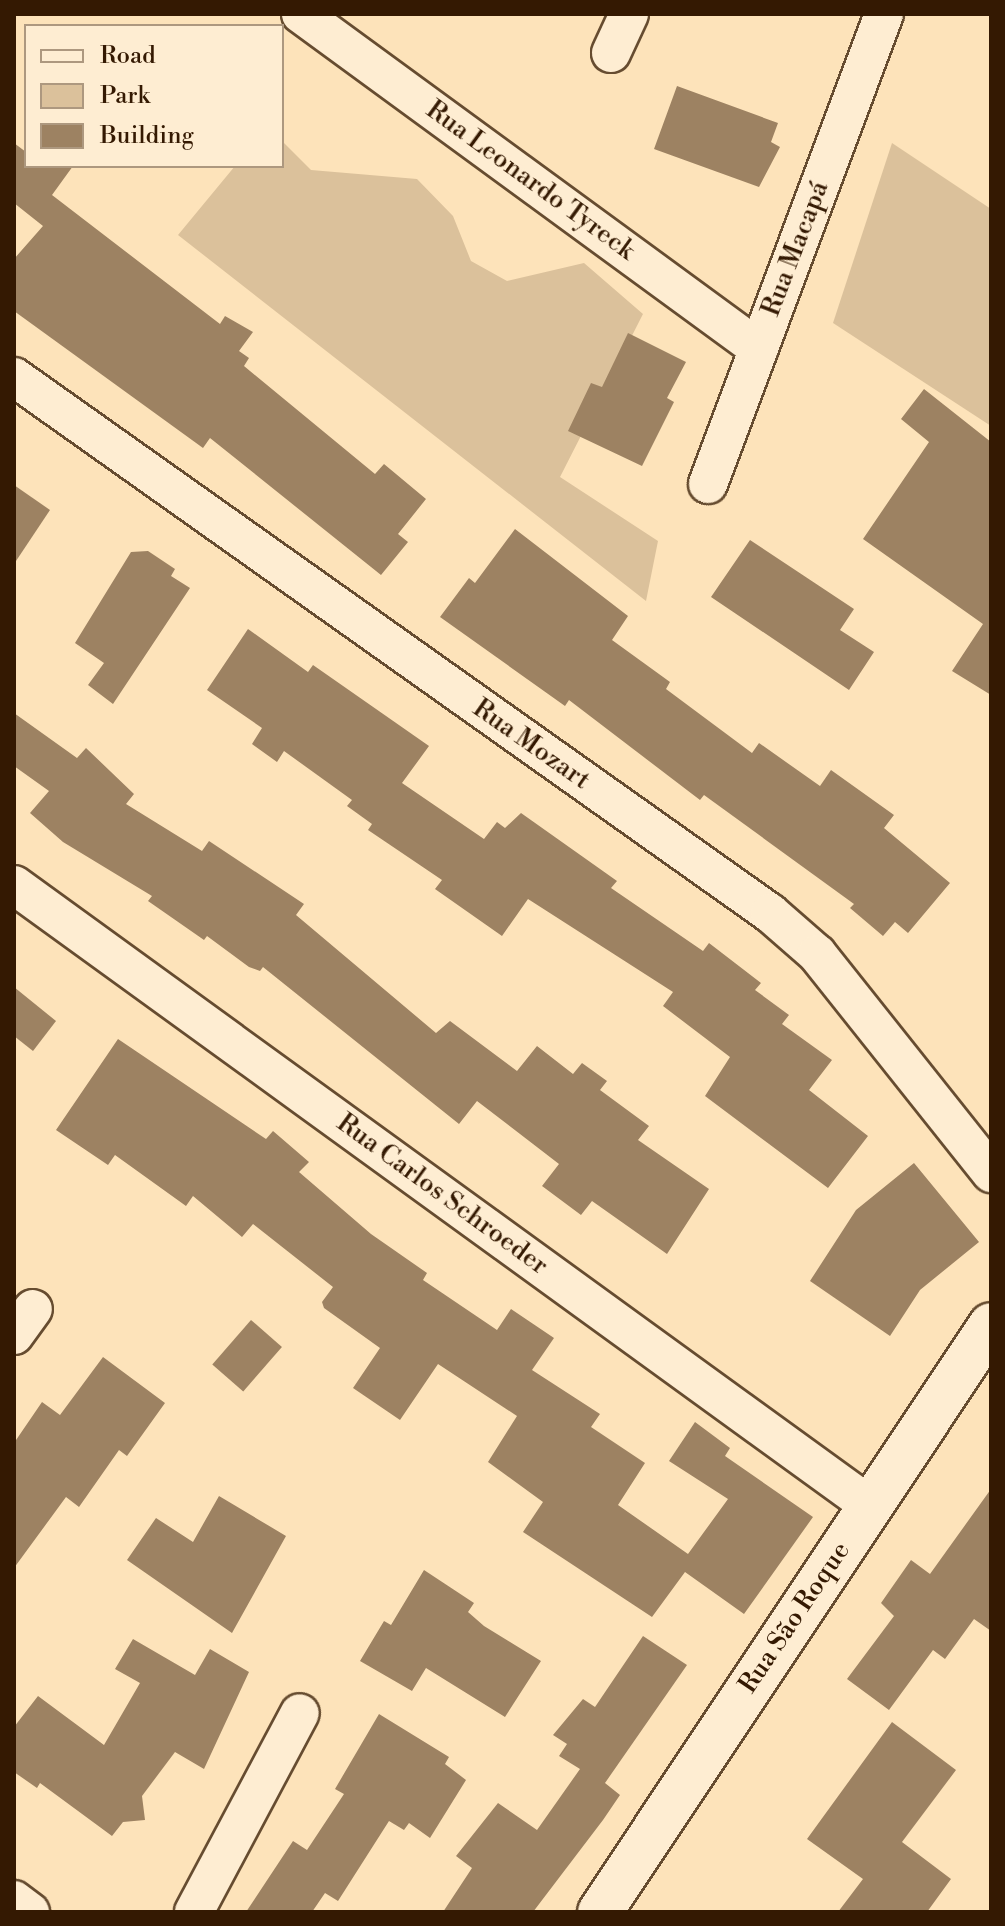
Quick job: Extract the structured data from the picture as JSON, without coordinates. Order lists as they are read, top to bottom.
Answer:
{
  "streets": {
    "street": [
      "Rua Leonardo Tyreck",
      "Rua Macapá",
      "Rua Mozart",
      "Rua Carlos Schroeder",
      "Rua São Roque"
    ]
  },
  "crossings": [
    ["Rua Leonardo Tyreck", "Rua Macapá"],
    ["Rua Carlos Schroeder", "Rua São Roque"]
  ],
  "legend": ["Road", "Park", "Building"]
}
